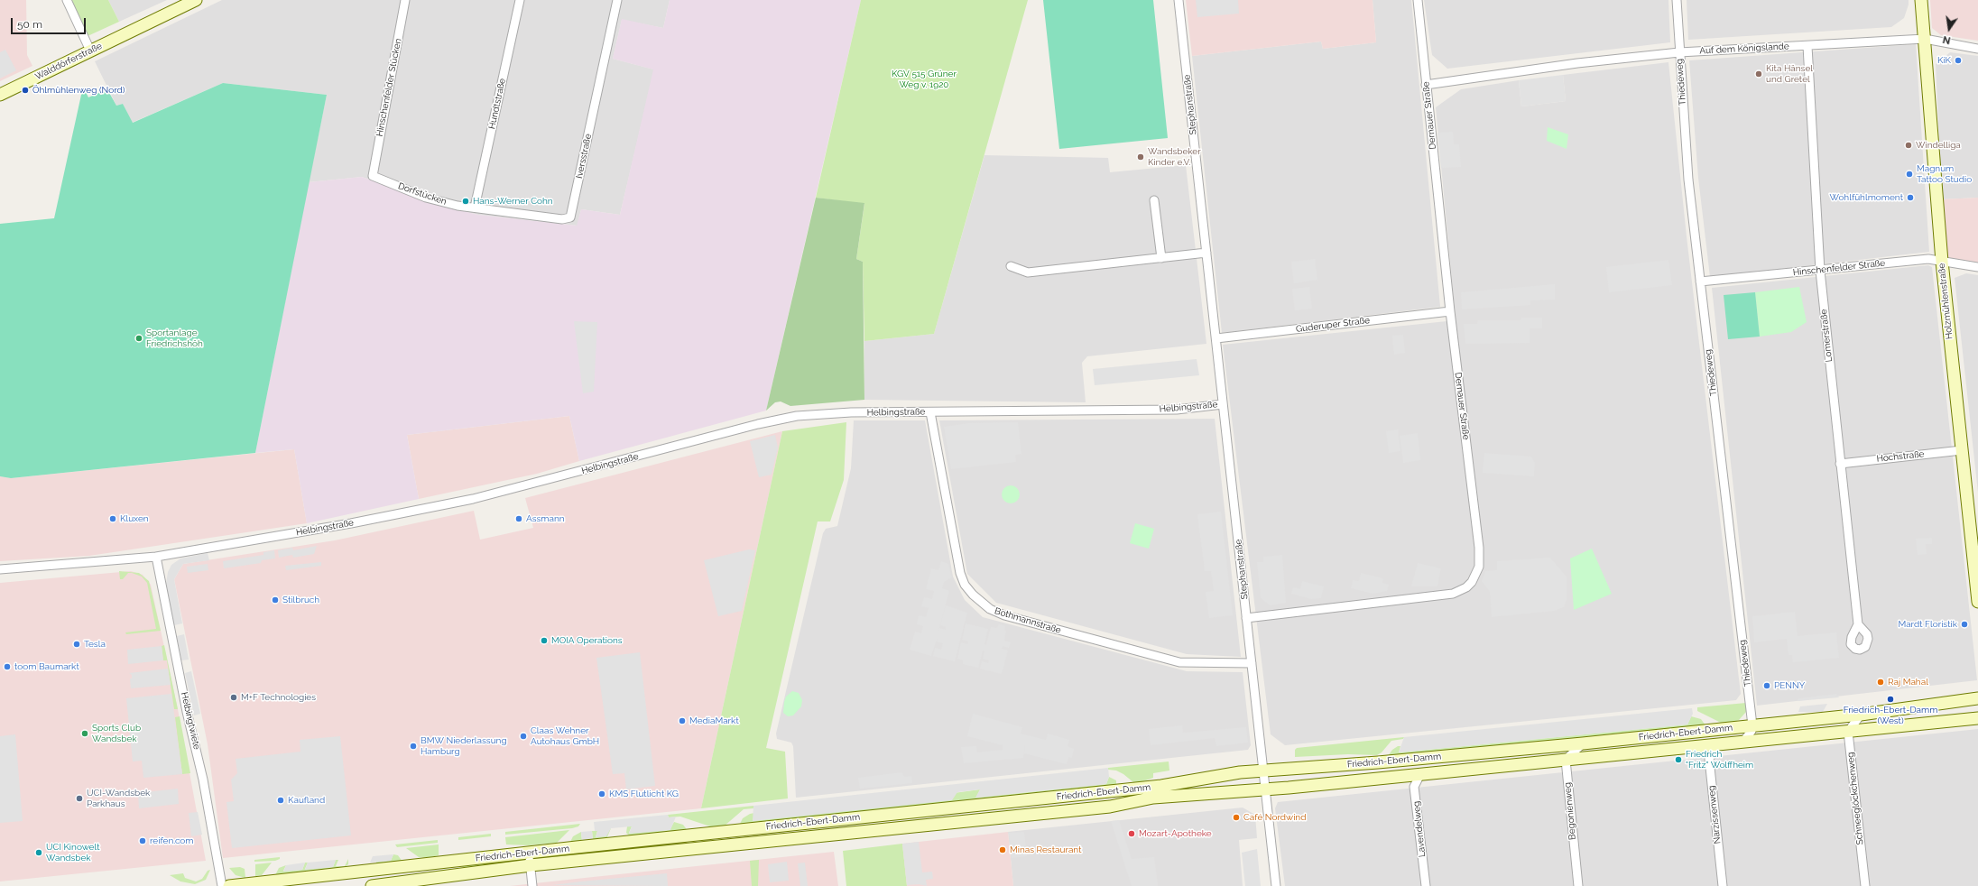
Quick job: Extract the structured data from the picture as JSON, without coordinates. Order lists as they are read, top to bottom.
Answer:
{
  "streets": {
    "main road": ["Walddörferstraße", "Holzmühlenstraße", "Friedrich-Ebert-Damm"],
    "street": [
      "Auf dem Königslande",
      "Thiedeweg",
      "Hinschenfelder Stücken",
      "Hundtstraße",
      "Stephanstraße",
      "Dernauer Straße",
      "Iversstraße",
      "Dorfstücken",
      "Hinschenfelder Straße",
      "Guderuper Straße",
      "Lomerstraße",
      "Helbingstraße",
      "Hochstraße",
      "Bothmannstraße",
      "Helbingtwiete",
      "Schneeglöckchenweg",
      "Begonienweg",
      "Narzissenweg",
      "Lavendelweg"
    ]
  },
  "crossings": [
    ["Auf dem Königslande", "Thiedeweg"],
    ["Auf dem Königslande", "Dernauer Straße"],
    ["Auf dem Königslande", "Holzmühlenstraße"],
    ["Auf dem Königslande", "Lomerstraße"],
    ["Thiedeweg", "Hinschenfelder Straße"],
    ["Thiedeweg", "Friedrich-Ebert-Damm"],
    ["Hinschenfelder Stücken", "Dorfstücken"],
    ["Hundtstraße", "Iversstraße"],
    ["Hundtstraße", "Dorfstücken"],
    ["Stephanstraße", "Dernauer Straße"],
    ["Stephanstraße", "Guderuper Straße"],
    ["Stephanstraße", "Helbingstraße"],
    ["Stephanstraße", "Bothmannstraße"],
    ["Stephanstraße", "Friedrich-Ebert-Damm"],
    ["Dernauer Straße", "Guderuper Straße"],
    ["Iversstraße", "Dorfstücken"],
    ["Hinschenfelder Straße", "Holzmühlenstraße"],
    ["Hinschenfelder Straße", "Lomerstraße"],
    ["Holzmühlenstraße", "Hochstraße"],
    ["Lomerstraße", "Hochstraße"],
    ["Helbingstraße", "Bothmannstraße"],
    ["Helbingstraße", "Helbingtwiete"],
    ["Friedrich-Ebert-Damm", "Schneeglöckchenweg"],
    ["Friedrich-Ebert-Damm", "Begonienweg"],
    ["Friedrich-Ebert-Damm", "Narzissenweg"],
    ["Friedrich-Ebert-Damm", "Lavendelweg"]
  ],
  "parks": ["KGV 515 Grüner Weg v. 1920"],
  "places": [
    "KiK",
    "Kita Hänsel und Gretel",
    "Öhlmühlenweg (Nord)",
    "Windelliga",
    "Wandsbeker Kinder e.V.",
    "Magnum Tattoo Studio",
    "Wohlfühlmoment",
    "Hans-Werner Cohn",
    "Sportanlage Friedrichshöh",
    "Kluxen",
    "Assmann",
    "Stilbruch",
    "Mardt Floristik",
    "MOIA Operations",
    "Tesla",
    "toom Baumarkt",
    "Raj Mahal",
    "PENNY",
    "M+F Technologies",
    "Friedrich-Ebert-Damm (West)",
    "MediaMarkt",
    "Sports Club Wandsbek",
    "Claas Wehner Autohaus GmbH",
    "BMW Niederlassung Hamburg",
    "Friedrich \"Fritz\" Wolffheim",
    "KMS Flutlicht KG",
    "UCI-Wandsbek Parkhaus",
    "Kaufland",
    "Café Nordwind",
    "Mozart-Apotheke",
    "reifen.com",
    "Minas Restaurant",
    "UCI Kinowelt Wandsbek"
  ],
  "scale_bar": "50 m",
  "north": "bottom"
}
